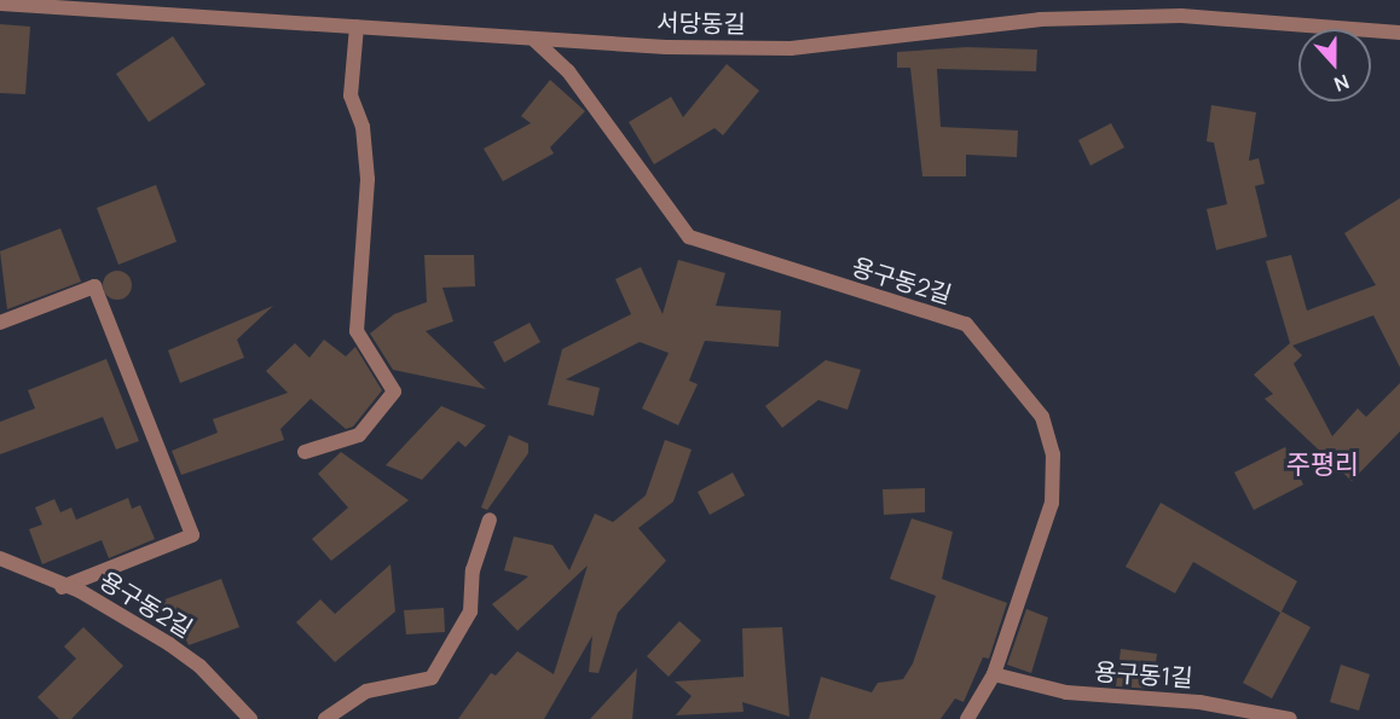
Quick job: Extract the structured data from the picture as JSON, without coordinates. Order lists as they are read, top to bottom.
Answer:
{
  "streets": {
    "street": ["서당동길", "용구동2길", "용구동1길"]
  },
  "crossings": [
    ["서당동길", "용구동2길"],
    ["용구동2길", "용구동1길"]
  ],
  "districts": ["주평리"],
  "north": "bottom"
}
